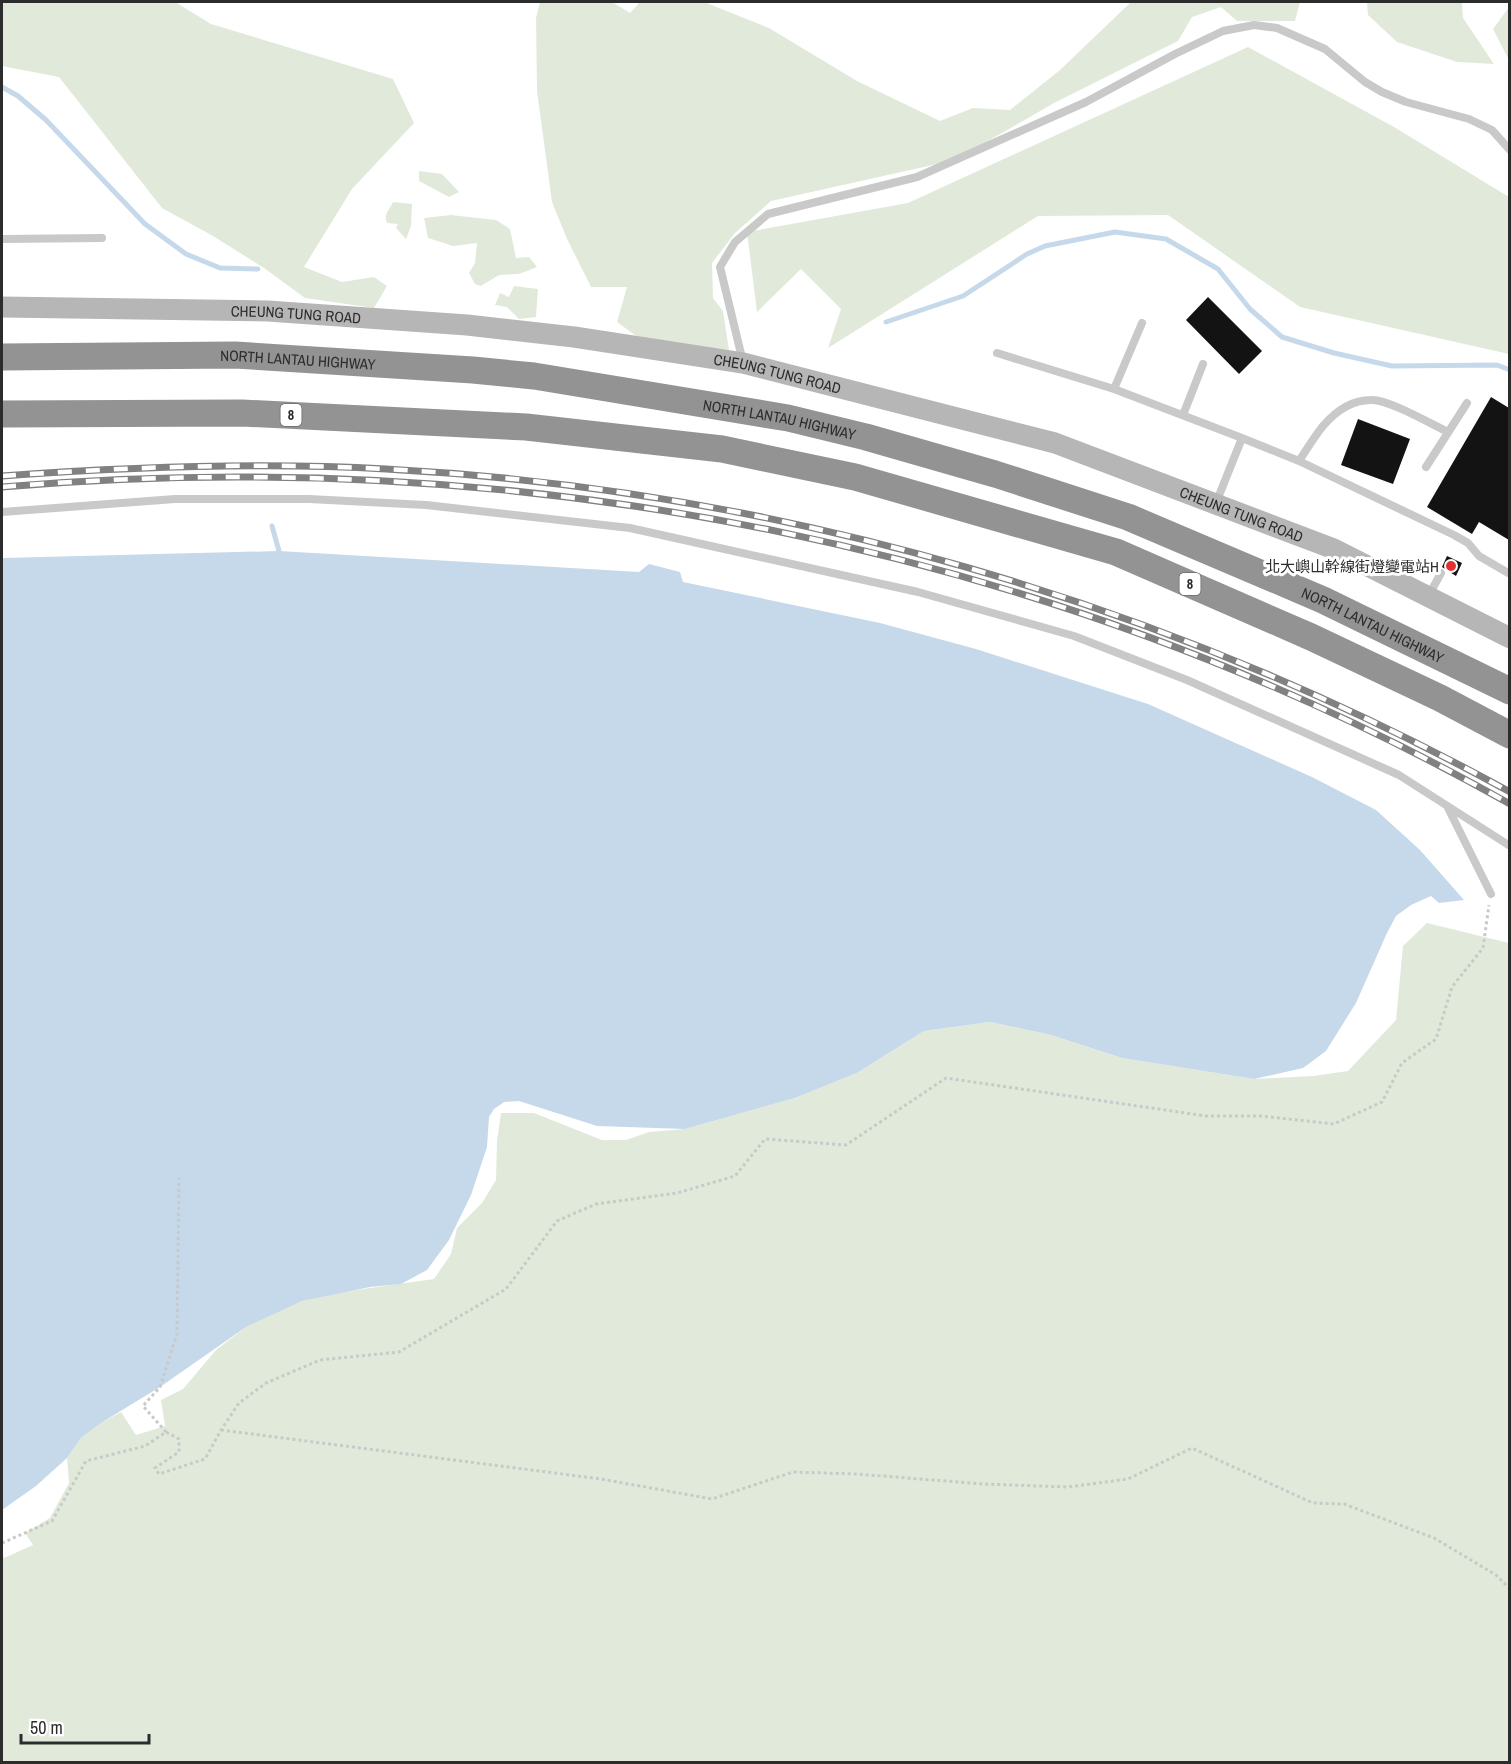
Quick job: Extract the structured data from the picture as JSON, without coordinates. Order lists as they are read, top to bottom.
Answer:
{
  "streets": {
    "highway": ["NORTH LANTAU HIGHWAY", "8"],
    "main road": ["CHEUNG TUNG ROAD"]
  },
  "places": ["北大嶼山幹線街燈變電站H"],
  "scale_bar": "50 m"
}
